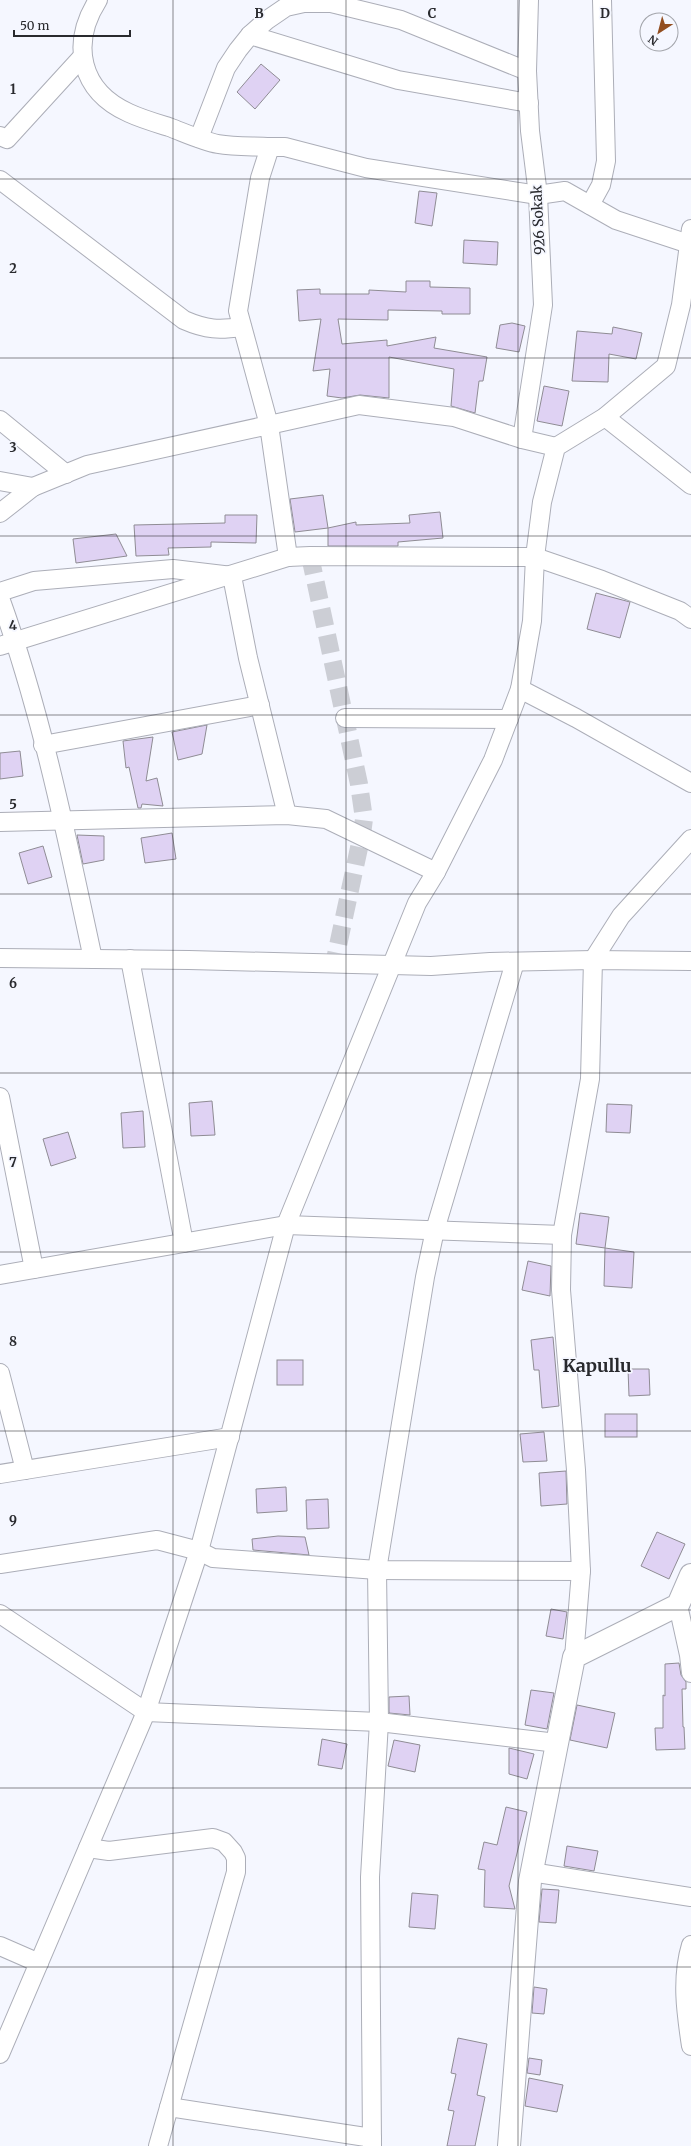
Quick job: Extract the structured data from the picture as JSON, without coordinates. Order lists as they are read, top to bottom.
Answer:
{
  "streets": {
    "street": ["926 Sokak"]
  },
  "districts": ["Kapullu"],
  "scale_bar": "50 m",
  "north": "bottom left",
  "grid": {
    "columns": ["B", "C", "D"],
    "rows": [
      "1",
      "2",
      "3",
      "4",
      "5",
      "6",
      "7",
      "8",
      "9"
    ]
  }
}
